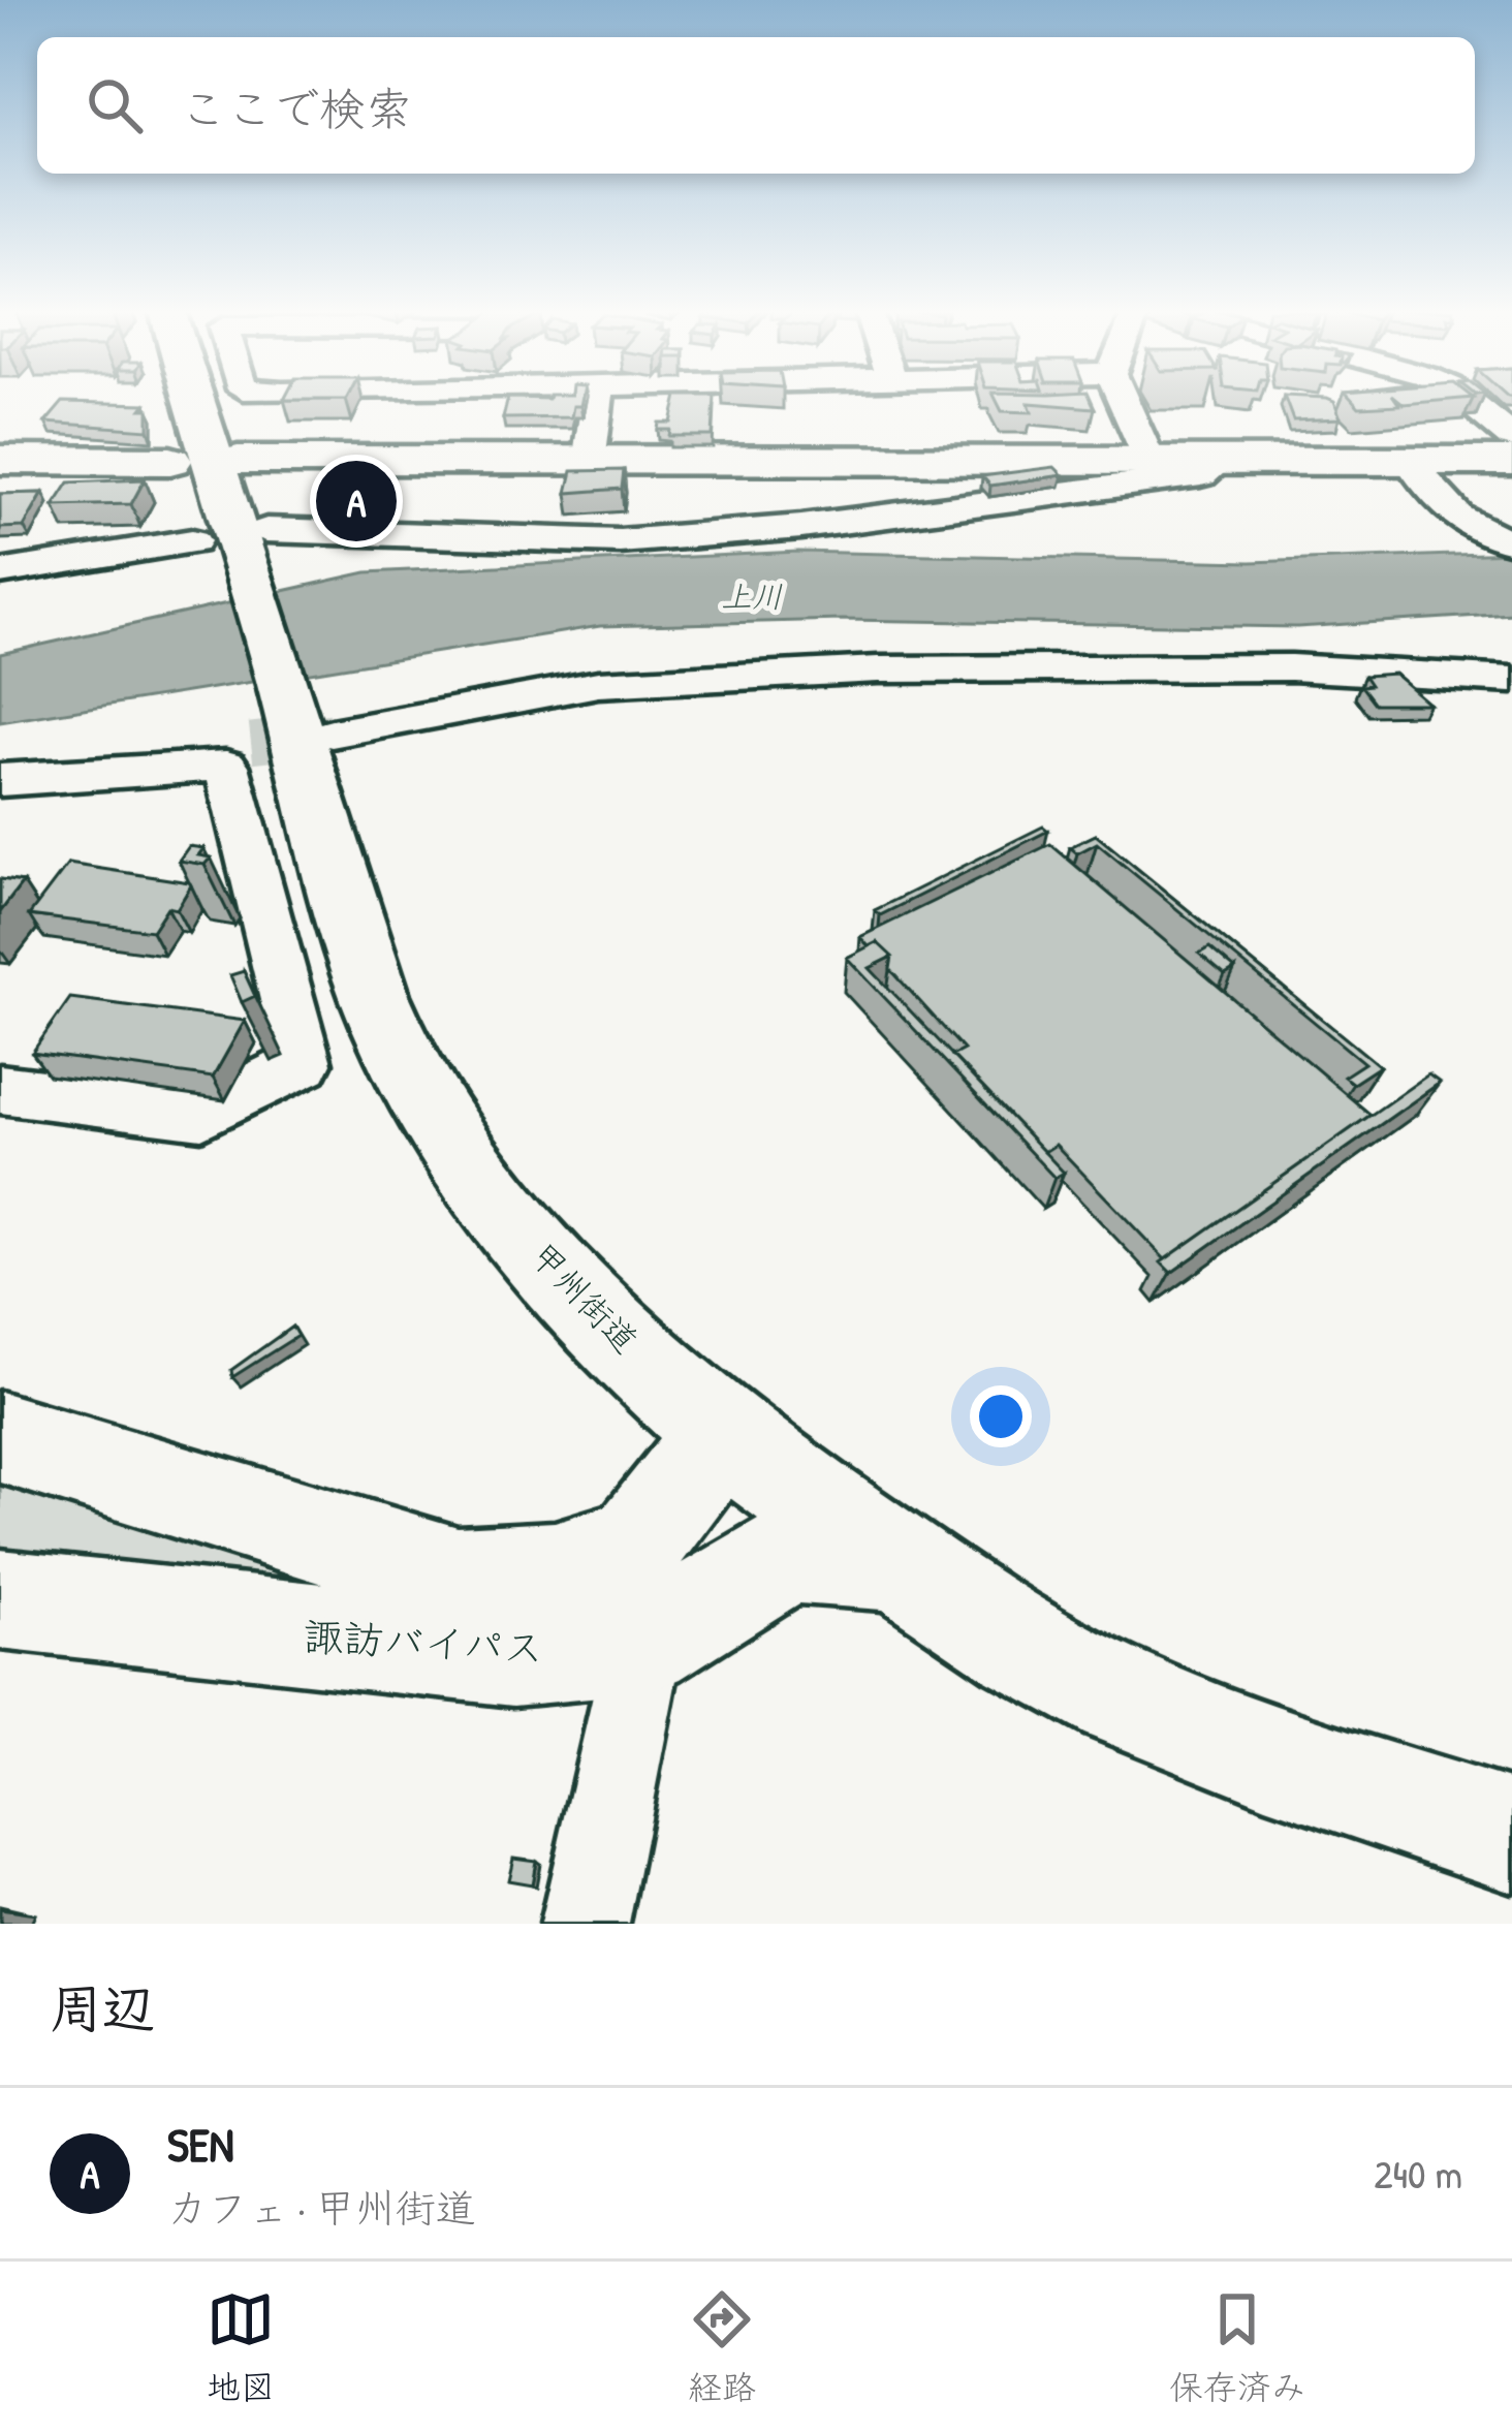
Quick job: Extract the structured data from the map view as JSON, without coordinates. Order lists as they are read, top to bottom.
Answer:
{
  "streets": {
    "main road": ["甲州街道", "諏訪バイパス"]
  },
  "crossings": [
    ["甲州街道", "諏訪バイパス"]
  ],
  "water": ["上川"],
  "page": {
    "search": "ここで検索",
    "pins": "A",
    "heading": "周辺",
    "list": [
      {
        "mark": "A",
        "name": "SEN",
        "note": "カフェ · 甲州街道",
        "value": "240 m"
      }
    ],
    "nav": ["地図", "経路", "保存済み"]
  }
}
